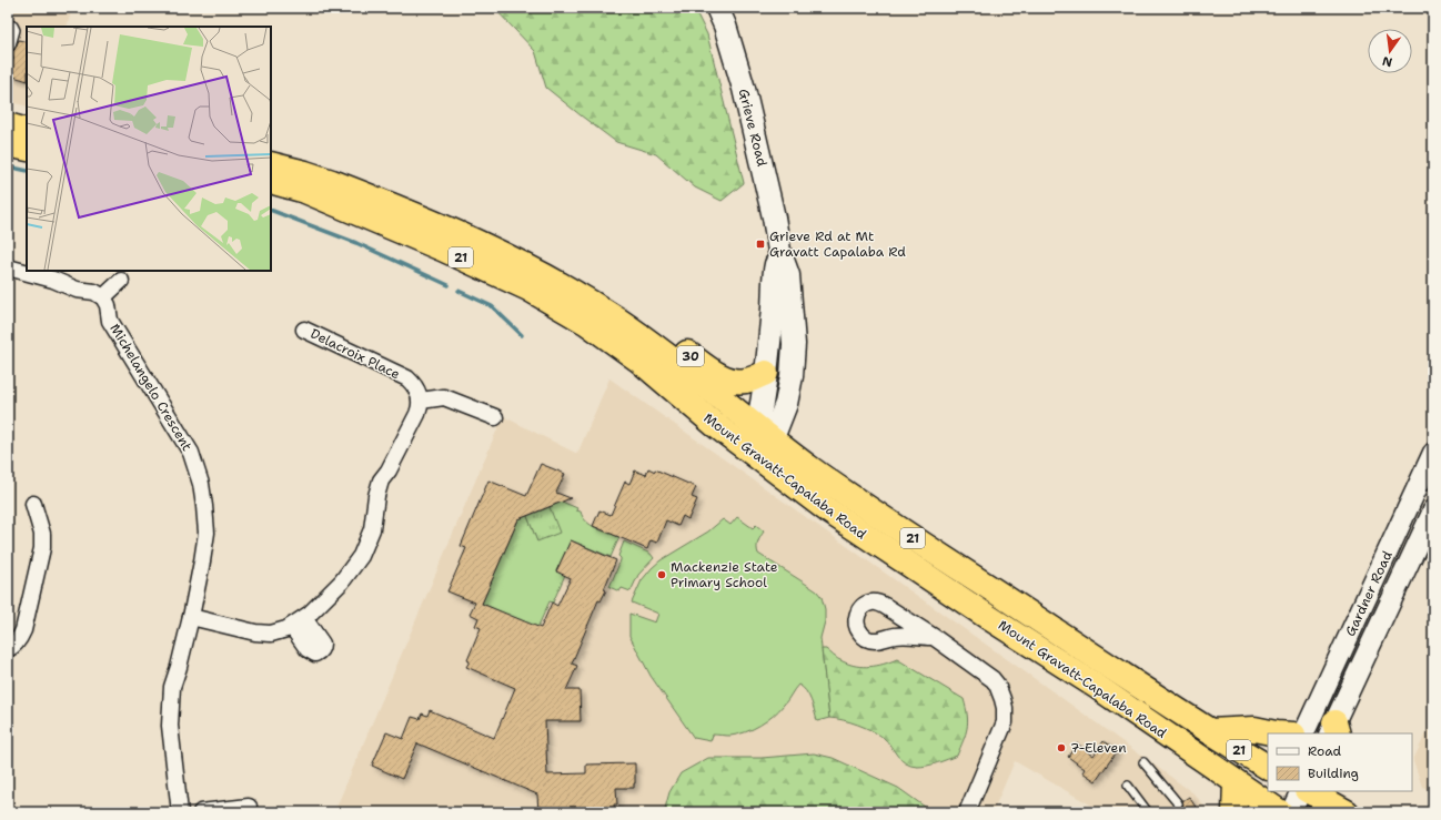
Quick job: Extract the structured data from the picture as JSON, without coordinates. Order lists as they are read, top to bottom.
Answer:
{
  "streets": {
    "highway": ["21", "30", "Mount Gravatt-Capalaba Road"],
    "main road": ["Grieve Road"],
    "street": ["Delacroix Place", "Michelangelo Crescent", "Gardner Road"]
  },
  "crossings": [
    ["Grieve Road", "30"],
    ["Grieve Road", "Mount Gravatt-Capalaba Road"],
    ["30", "Mount Gravatt-Capalaba Road"]
  ],
  "places": {
    "transit": ["Grieve Rd at Mt Gravatt Capalaba Rd"],
    "other": ["Mackenzie State Primary School", "7-Eleven"]
  },
  "legend": ["Road", "Building"],
  "north": "bottom"
}
